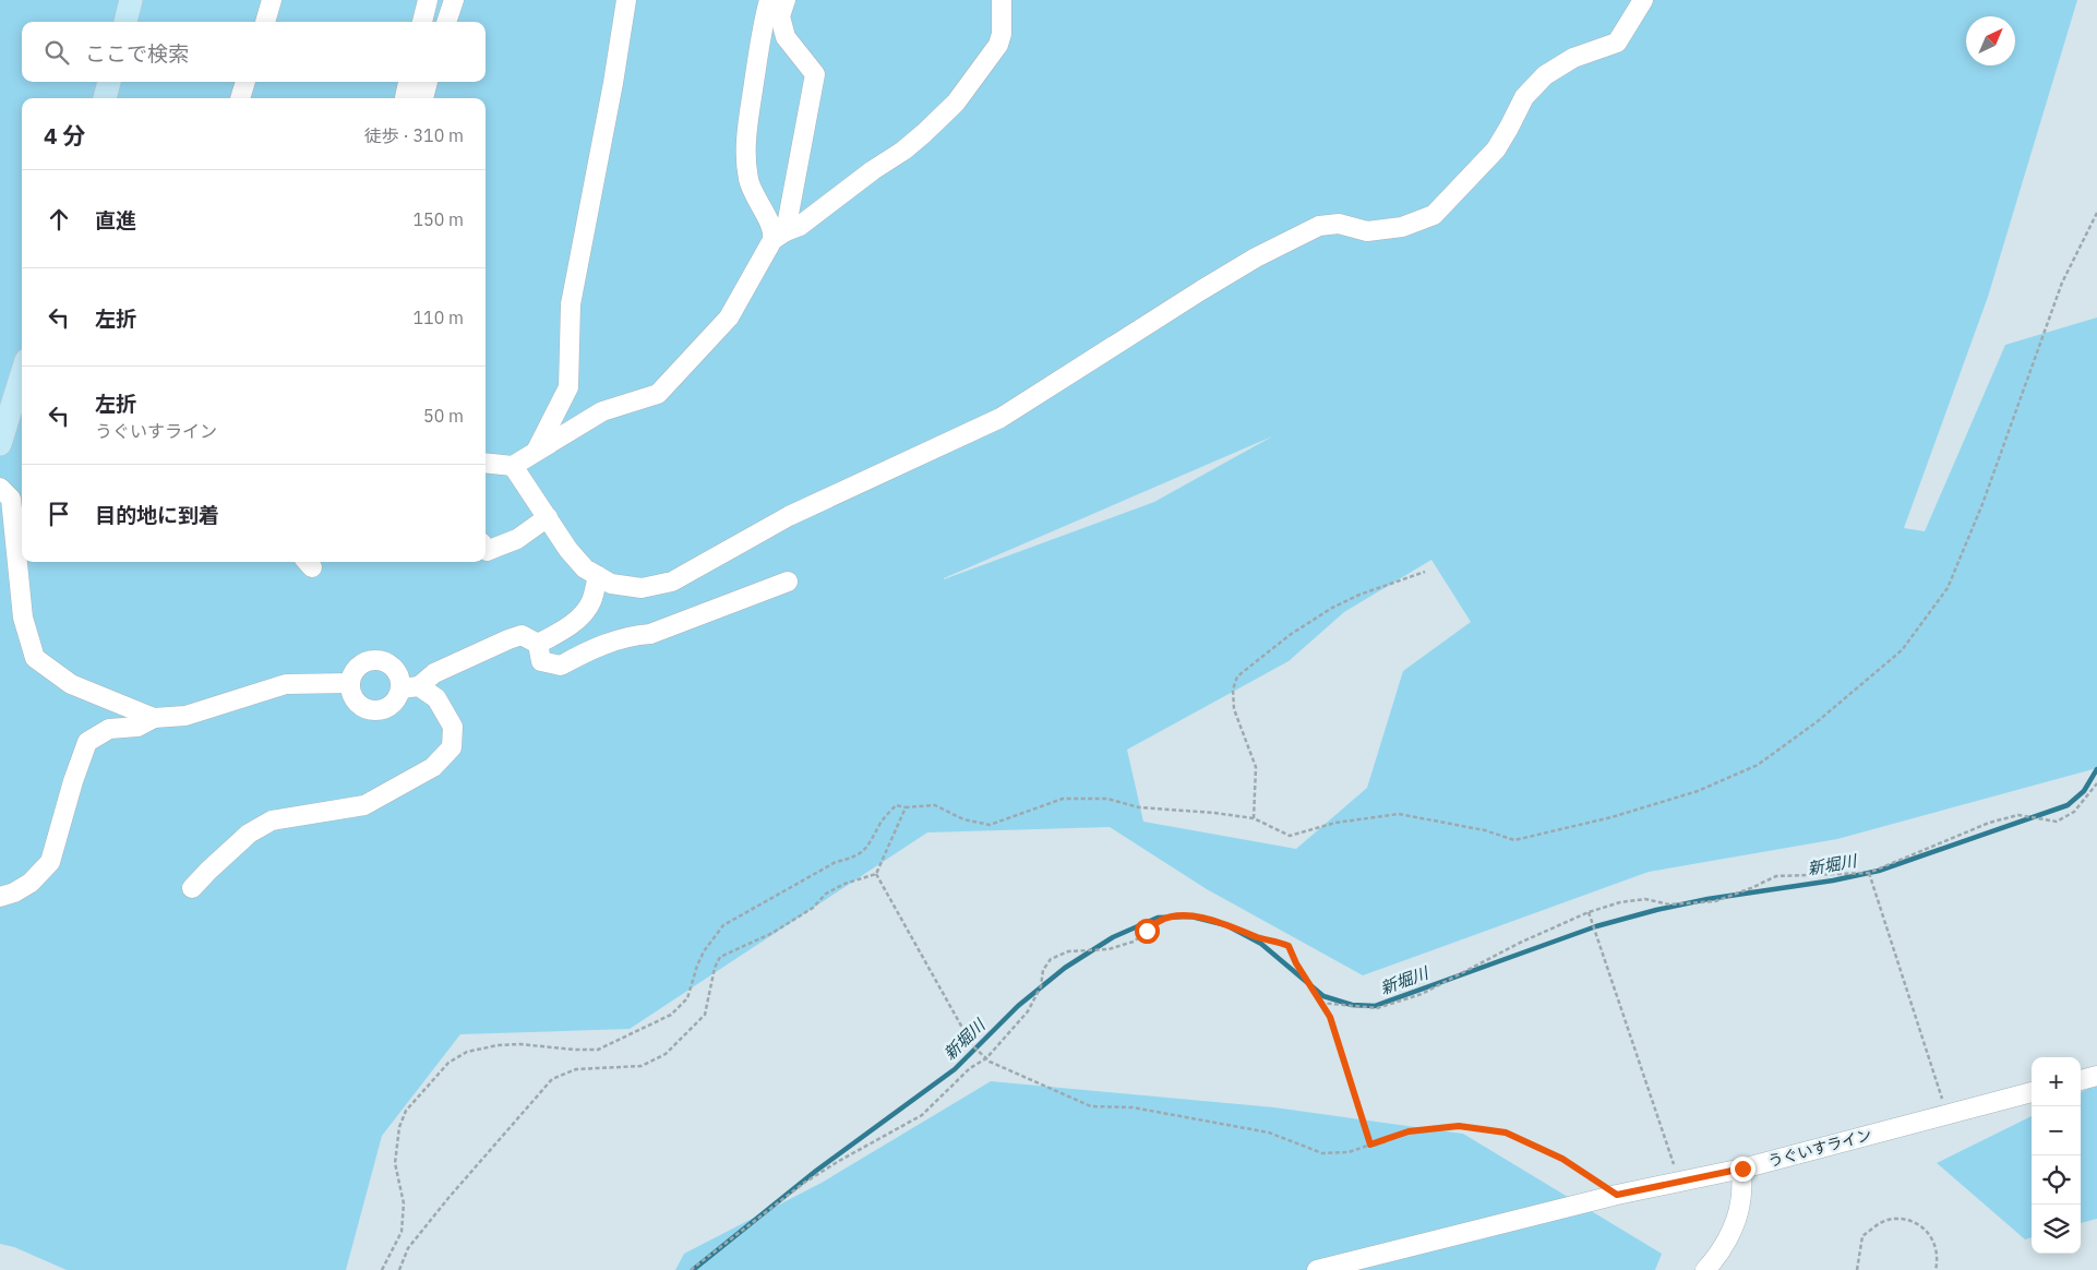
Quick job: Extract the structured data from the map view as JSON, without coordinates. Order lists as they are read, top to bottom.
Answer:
{
  "streets": {
    "street": ["うぐいすライン"]
  },
  "water": ["新堀川"],
  "north": "top right",
  "page": {
    "search": "ここで検索",
    "heading": ["4 分", "徒歩 · 310 m"],
    "list": [
      ["直進", "150 m"],
      ["左折", "110 m"],
      ["左折", "うぐいすライン", "50 m"],
      "目的地に到着"
    ],
    "map_buttons": ["+", "−"]
  }
}
